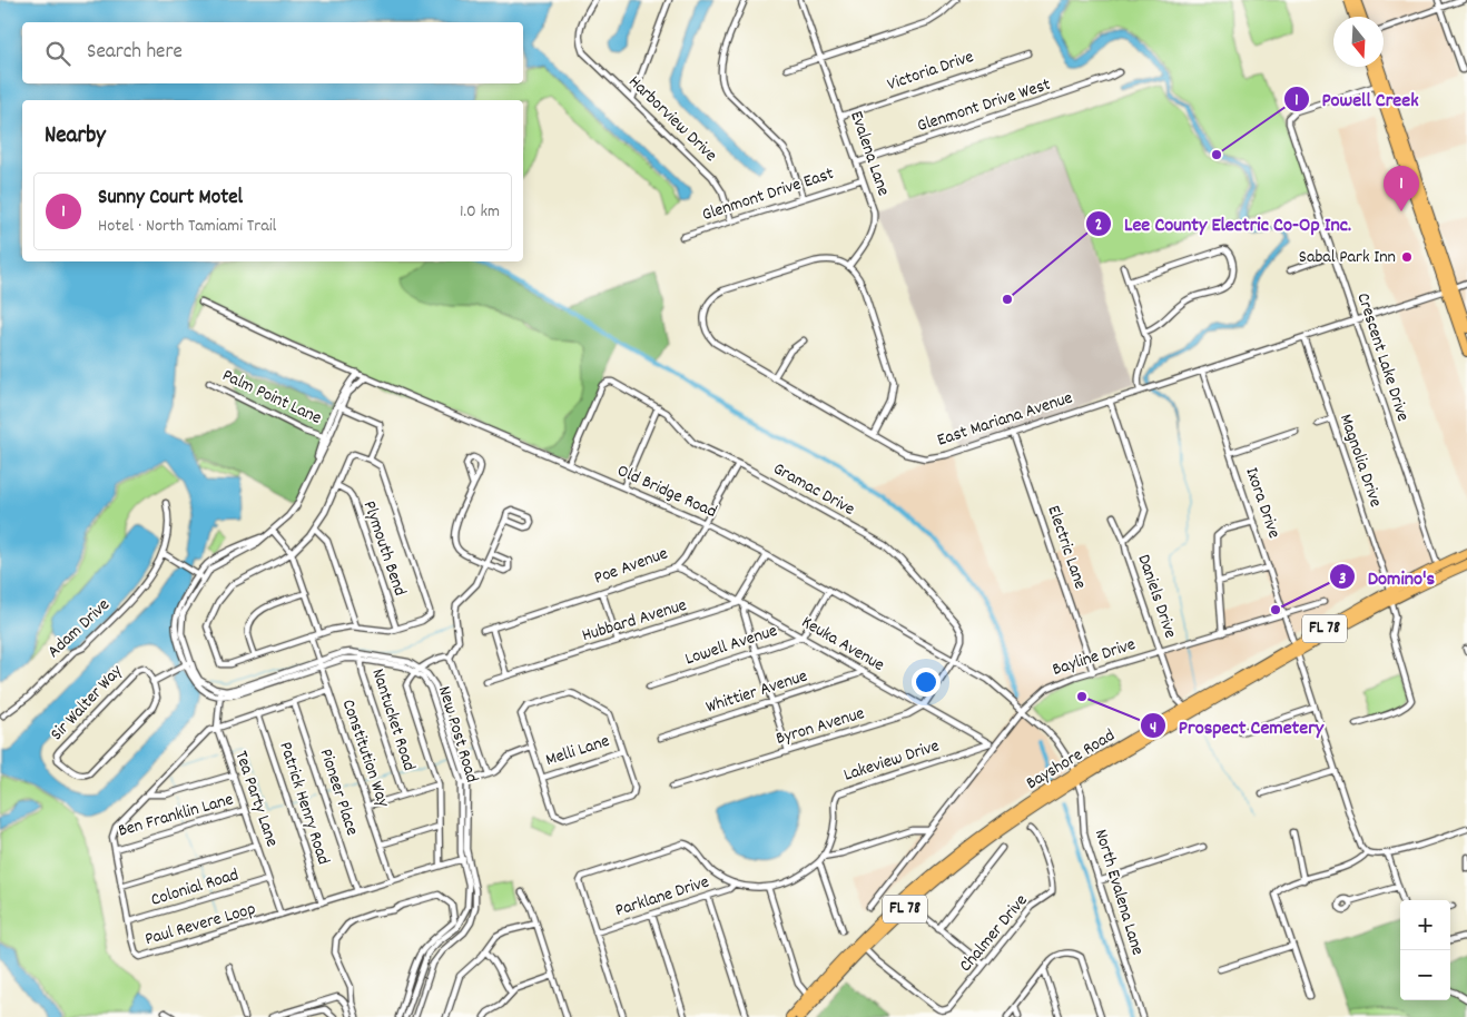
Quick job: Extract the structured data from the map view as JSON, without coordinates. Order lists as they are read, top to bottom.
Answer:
{
  "streets": {
    "main road": ["FL 78", "Bayshore Road"],
    "street": [
      "Victoria Drive",
      "Glenmont Drive West",
      "Harborview Drive",
      "Evalena Lane",
      "Glenmont Drive East",
      "Crescent Lake Drive",
      "Palm Point Lane",
      "East Mariana Avenue",
      "Magnolia Drive",
      "Gramac Drive",
      "Old Bridge Road",
      "Ixora Drive",
      "Electric Lane",
      "Plymouth Bend",
      "Poe Avenue",
      "Daniels Drive",
      "Hubbard Avenue",
      "Adam Drive",
      "Keuka Avenue",
      "Lowell Avenue",
      "Bayline Drive",
      "Whittier Avenue",
      "Sir Walter Way",
      "Nantucket Road",
      "Byron Avenue",
      "New Post Road",
      "Melli Lane",
      "Constitution Way",
      "Lakeview Drive",
      "Pioneer Place",
      "Tea Party Lane",
      "Patrick Henry Road",
      "Ben Franklin Lane",
      "Colonial Road",
      "North Evalena Lane",
      "Parklane Drive",
      "Paul Revere Loop",
      "Chalmer Drive"
    ]
  },
  "crossings": [
    ["Victoria Drive", "Evalena Lane"],
    ["Glenmont Drive West", "Evalena Lane"],
    ["Harborview Drive", "Glenmont Drive East"],
    ["Evalena Lane", "Glenmont Drive East"],
    ["Evalena Lane", "East Mariana Avenue"],
    ["Crescent Lake Drive", "East Mariana Avenue"],
    ["Crescent Lake Drive", "Bayshore Road"],
    ["Palm Point Lane", "Old Bridge Road"],
    ["East Mariana Avenue", "Magnolia Drive"],
    ["East Mariana Avenue", "Ixora Drive"],
    ["East Mariana Avenue", "Electric Lane"],
    ["East Mariana Avenue", "Daniels Drive"],
    ["Magnolia Drive", "Bayshore Road"],
    ["Gramac Drive", "Old Bridge Road"],
    ["Gramac Drive", "Poe Avenue"],
    ["Old Bridge Road", "Poe Avenue"],
    ["Old Bridge Road", "Lowell Avenue"],
    ["Old Bridge Road", "Bayline Drive"],
    ["Old Bridge Road", "Bayshore Road"],
    ["Old Bridge Road", "North Evalena Lane"],
    ["Ixora Drive", "Bayline Drive"],
    ["Ixora Drive", "Bayshore Road"],
    ["Electric Lane", "Bayline Drive"],
    ["Poe Avenue", "Keuka Avenue"],
    ["Daniels Drive", "Bayline Drive"],
    ["Daniels Drive", "Bayshore Road"],
    ["Hubbard Avenue", "Keuka Avenue"],
    ["Keuka Avenue", "Lowell Avenue"],
    ["Keuka Avenue", "Bayline Drive"],
    ["Keuka Avenue", "Whittier Avenue"],
    ["Keuka Avenue", "Byron Avenue"],
    ["Keuka Avenue", "Lakeview Drive"],
    ["Bayline Drive", "Lakeview Drive"],
    ["Nantucket Road", "New Post Road"],
    ["New Post Road", "Constitution Way"],
    ["New Post Road", "Tea Party Lane"],
    ["New Post Road", "Paul Revere Loop"],
    ["Constitution Way", "Paul Revere Loop"],
    ["Bayshore Road", "North Evalena Lane"],
    ["Bayshore Road", "Chalmer Drive"],
    ["Pioneer Place", "Paul Revere Loop"],
    ["Tea Party Lane", "Ben Franklin Lane"],
    ["Tea Party Lane", "Colonial Road"],
    ["Tea Party Lane", "Paul Revere Loop"],
    ["Patrick Henry Road", "Paul Revere Loop"],
    ["Ben Franklin Lane", "Paul Revere Loop"],
    ["Colonial Road", "Paul Revere Loop"]
  ],
  "places": [
    "Powell Creek",
    "Sabal Park Inn",
    "Lee County Electric Co-Op Inc.",
    "Domino's",
    "Prospect Cemetery"
  ],
  "north": "bottom",
  "page": {
    "search": "Search here",
    "heading": "Nearby",
    "pins": "1",
    "list": [
      {
        "mark": "1",
        "name": "Sunny Court Motel",
        "note": "Hotel · North Tamiami Trail",
        "value": "1.0 km"
      }
    ],
    "map_buttons": ["+", "−"]
  }
}
